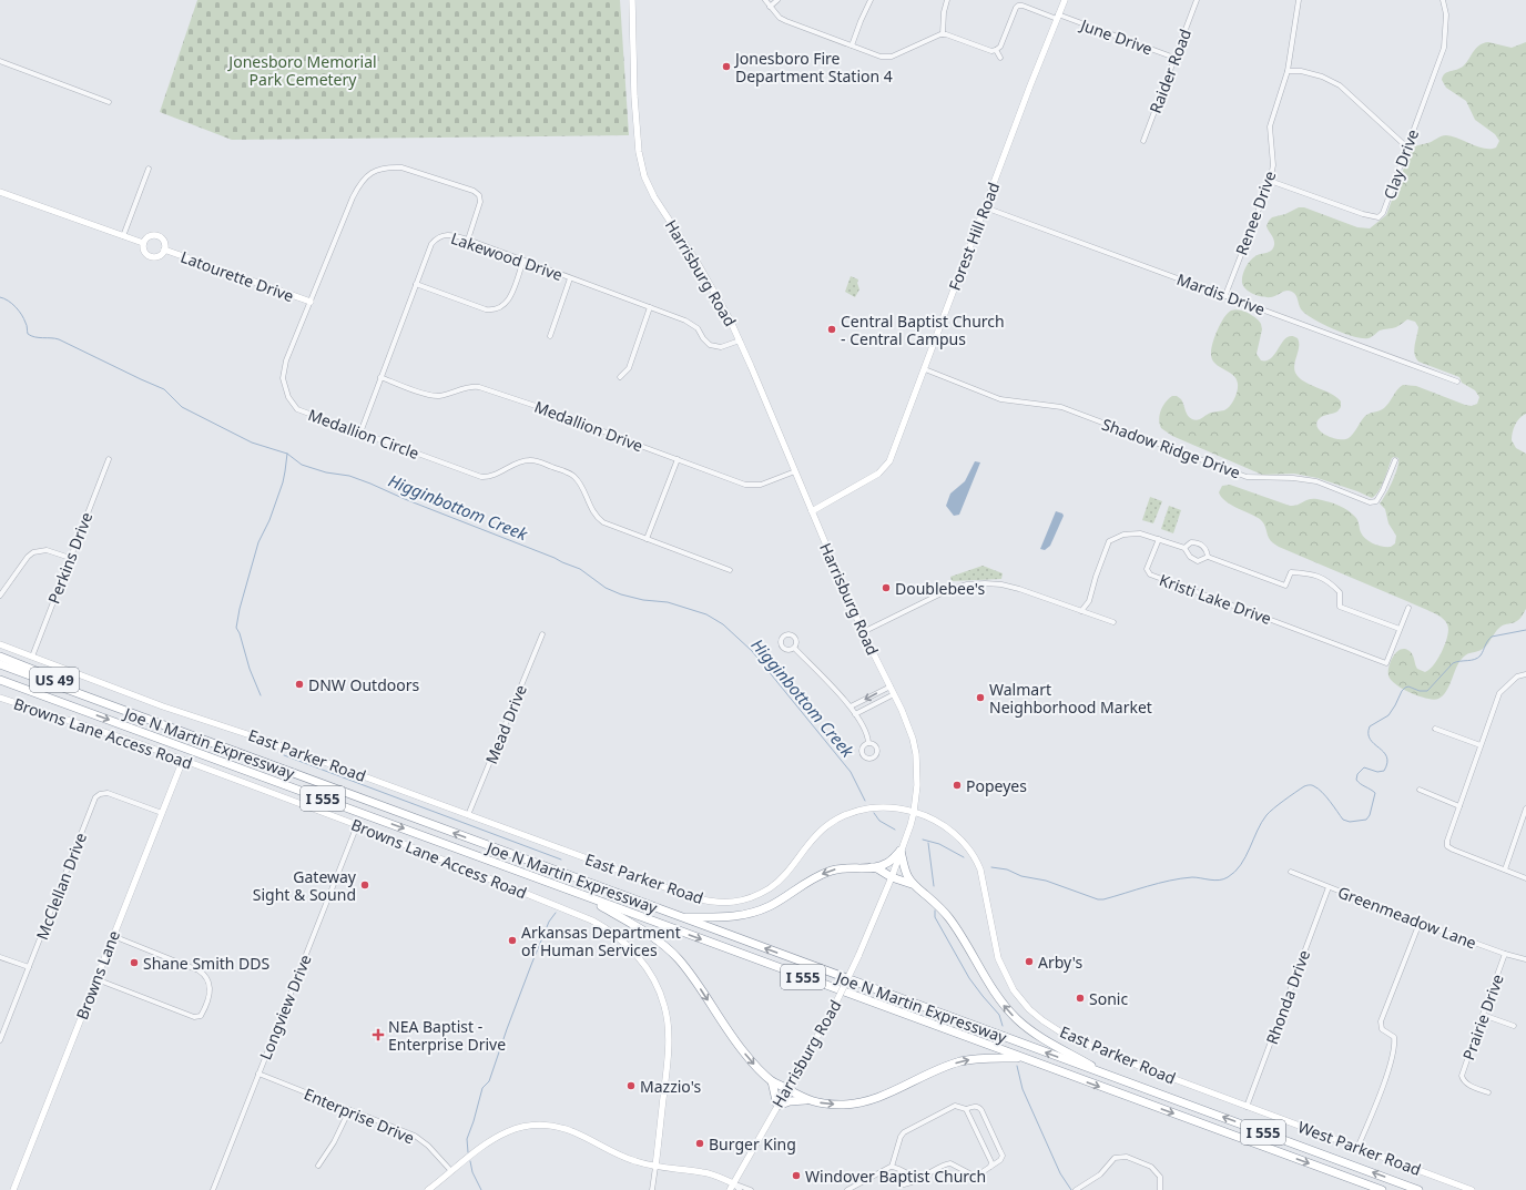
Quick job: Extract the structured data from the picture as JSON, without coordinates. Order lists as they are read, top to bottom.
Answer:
{
  "streets": {
    "highway": ["US 49", "Joe N Martin Expressway", "I 555"],
    "street": [
      "June Drive",
      "Raider Road",
      "Clay Drive",
      "Renee Drive",
      "Forest Hill Road",
      "Lakewood Drive",
      "Harrisburg Road",
      "Latourette Drive",
      "Mardis Drive",
      "Medallion Drive",
      "Medallion Circle",
      "Shadow Ridge Drive",
      "Perkins Drive",
      "Kristi Lake Drive",
      "Mead Drive",
      "Browns Lane Access Road",
      "East Parker Road",
      "McClellan Drive",
      "Greenmeadow Lane",
      "Browns Lane",
      "Rhonda Drive",
      "Longview Drive",
      "Prairie Drive",
      "Enterprise Drive",
      "West Parker Road"
    ]
  },
  "crossings": [
    ["June Drive", "Raider Road"],
    ["June Drive", "Forest Hill Road"],
    ["Clay Drive", "Renee Drive"],
    ["Renee Drive", "Mardis Drive"],
    ["Forest Hill Road", "Harrisburg Road"],
    ["Forest Hill Road", "Mardis Drive"],
    ["Forest Hill Road", "Shadow Ridge Drive"],
    ["Lakewood Drive", "Harrisburg Road"],
    ["Lakewood Drive", "Medallion Drive"],
    ["Lakewood Drive", "Medallion Circle"],
    ["Harrisburg Road", "Medallion Drive"],
    ["Harrisburg Road", "East Parker Road"],
    ["Latourette Drive", "Medallion Circle"],
    ["Perkins Drive", "East Parker Road"],
    ["US 49", "Joe N Martin Expressway"],
    ["Mead Drive", "East Parker Road"],
    ["Browns Lane Access Road", "Browns Lane"],
    ["Browns Lane Access Road", "Longview Drive"],
    ["East Parker Road", "Rhonda Drive"],
    ["East Parker Road", "West Parker Road"],
    ["McClellan Drive", "Browns Lane"],
    ["Greenmeadow Lane", "Rhonda Drive"],
    ["Greenmeadow Lane", "Prairie Drive"],
    ["Rhonda Drive", "West Parker Road"],
    ["Longview Drive", "Enterprise Drive"]
  ],
  "water": ["Higginbottom Creek"],
  "parks": ["Jonesboro Memorial Park Cemetery"],
  "places": {
    "other": [
      "Jonesboro Fire Department Station 4",
      "Central Baptist Church - Central Campus",
      "Doublebee's",
      "DNW Outdoors",
      "Walmart Neighborhood Market",
      "Popeyes",
      "Gateway Sight & Sound",
      "Arkansas Department of Human Services",
      "Arby's",
      "Shane Smith DDS",
      "Sonic",
      "Mazzio's",
      "Burger King",
      "Windover Baptist Church"
    ],
    "health": ["NEA Baptist - Enterprise Drive"]
  }
}
